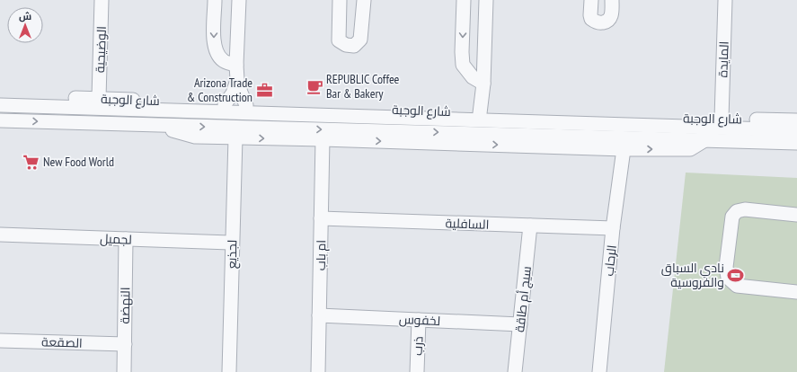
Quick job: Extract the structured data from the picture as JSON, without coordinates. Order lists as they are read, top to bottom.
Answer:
{
  "streets": {
    "street": [
      "الوضيحية",
      "المايدة",
      "شارع الوجبة",
      "السافلية",
      "لجميل",
      "لجذيع",
      "ام باب",
      "الرحاب",
      "سيج أم طاقة",
      "النهضة",
      "لخفوس",
      "الصقعة",
      "ذرب"
    ]
  },
  "crossings": [
    ["الوضيحية", "شارع الوجبة"],
    ["المايدة", "شارع الوجبة"],
    ["شارع الوجبة", "لجذيع"],
    ["شارع الوجبة", "ام باب"],
    ["شارع الوجبة", "الرحاب"],
    ["السافلية", "ام باب"],
    ["السافلية", "الرحاب"],
    ["السافلية", "سيج أم طاقة"],
    ["لجميل", "لجذيع"],
    ["لجميل", "النهضة"],
    ["ام باب", "لخفوس"],
    ["سيج أم طاقة", "لخفوس"],
    ["النهضة", "الصقعة"],
    ["لخفوس", "ذرب"]
  ],
  "places": {
    "cafe": ["REPUBLIC Coffee Bar & Bakery"],
    "office": ["Arizona Trade & Construction"],
    "supermarket": ["New Food World"],
    "sports": ["نادي السباق والفروسية"]
  },
  "north": "top"
}
